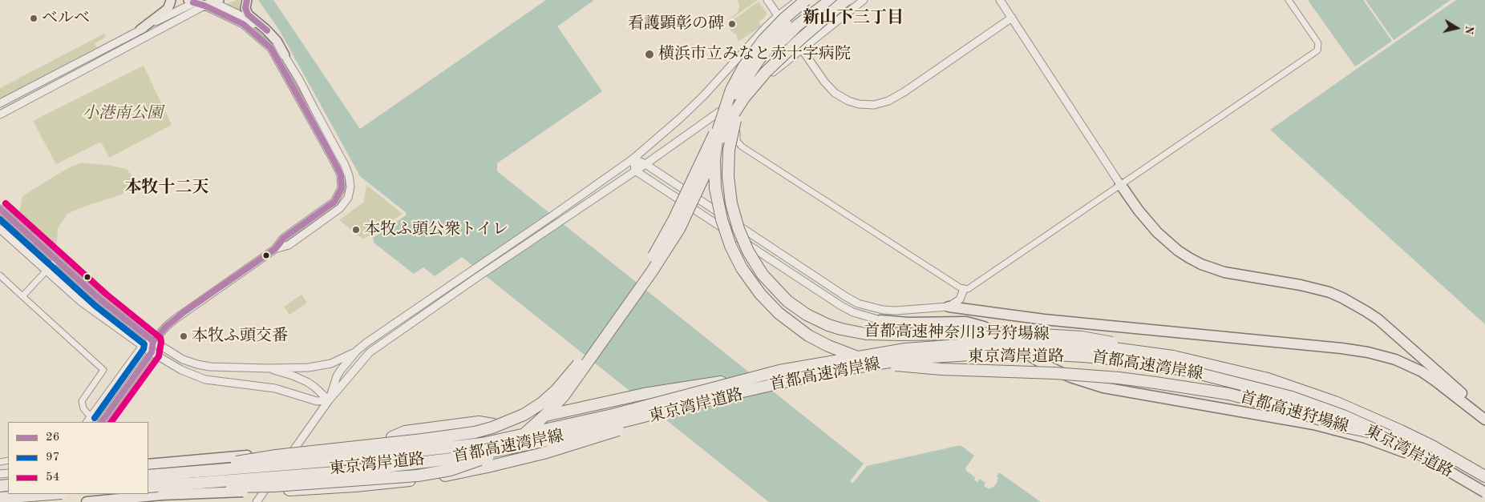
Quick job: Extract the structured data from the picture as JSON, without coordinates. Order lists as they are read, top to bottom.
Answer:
{
  "streets": {
    "highway": [
      "首都高速神奈川3号狩場線",
      "東京湾岸道路",
      "首都高速湾岸線",
      "首都高速狩場線"
    ]
  },
  "crossings": [
    ["首都高速神奈川3号狩場線", "首都高速湾岸線"],
    ["首都高速神奈川3号狩場線", "首都高速狩場線"],
    ["東京湾岸道路", "首都高速湾岸線"],
    ["首都高速湾岸線", "首都高速狩場線"]
  ],
  "districts": ["新山下三丁目", "本牧十二天"],
  "parks": ["小港南公園"],
  "places": [
    "ベルベ",
    "看護顕彰の碑",
    "横浜市立みなと赤十字病院",
    "本牧ふ頭公衆トイレ",
    "本牧ふ頭交番"
  ],
  "lines": ["transit line 26", "transit line 54", "transit line 97"],
  "legend": ["26", "97", "54"],
  "north": "right"
}
